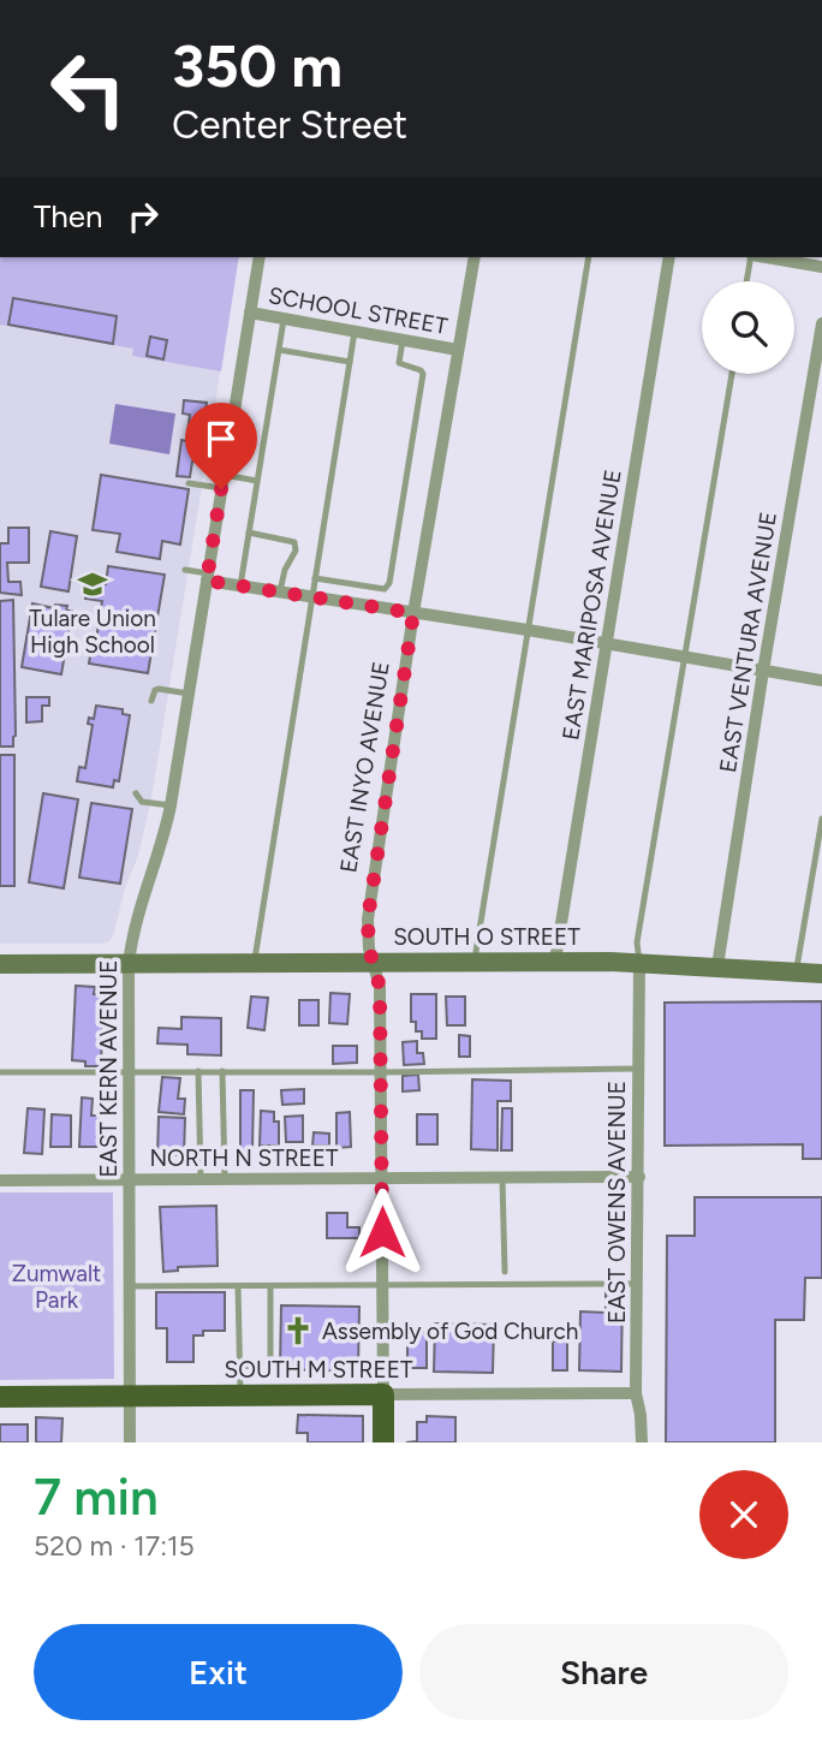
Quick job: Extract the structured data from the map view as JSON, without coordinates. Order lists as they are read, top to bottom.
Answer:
{
  "streets": {
    "main road": ["EAST INYO AVENUE", "SOUTH O STREET", "SOUTH M STREET"],
    "street": [
      "SCHOOL STREET",
      "EAST MARIPOSA AVENUE",
      "EAST VENTURA AVENUE",
      "EAST KERN AVENUE",
      "NORTH N STREET",
      "EAST OWENS AVENUE"
    ]
  },
  "crossings": [
    ["SCHOOL STREET", "EAST INYO AVENUE"],
    ["SCHOOL STREET", "EAST KERN AVENUE"],
    ["EAST MARIPOSA AVENUE", "SOUTH O STREET"],
    ["EAST VENTURA AVENUE", "SOUTH O STREET"],
    ["EAST INYO AVENUE", "SOUTH O STREET"],
    ["EAST INYO AVENUE", "NORTH N STREET"],
    ["EAST INYO AVENUE", "SOUTH M STREET"],
    ["SOUTH O STREET", "EAST KERN AVENUE"],
    ["SOUTH O STREET", "EAST OWENS AVENUE"],
    ["EAST KERN AVENUE", "NORTH N STREET"],
    ["EAST KERN AVENUE", "SOUTH M STREET"],
    ["NORTH N STREET", "EAST OWENS AVENUE"],
    ["EAST OWENS AVENUE", "SOUTH M STREET"]
  ],
  "parks": ["Zumwalt Park"],
  "places": {
    "school or university": ["Tulare Union High School"],
    "church": ["Assembly of God Church"]
  },
  "page": {
    "turn": ["350 m", "Center Street"],
    "then": "Then",
    "heading": ["7 min", "520 m · 17:15"],
    "buttons": ["Exit", "Share"]
  }
}
